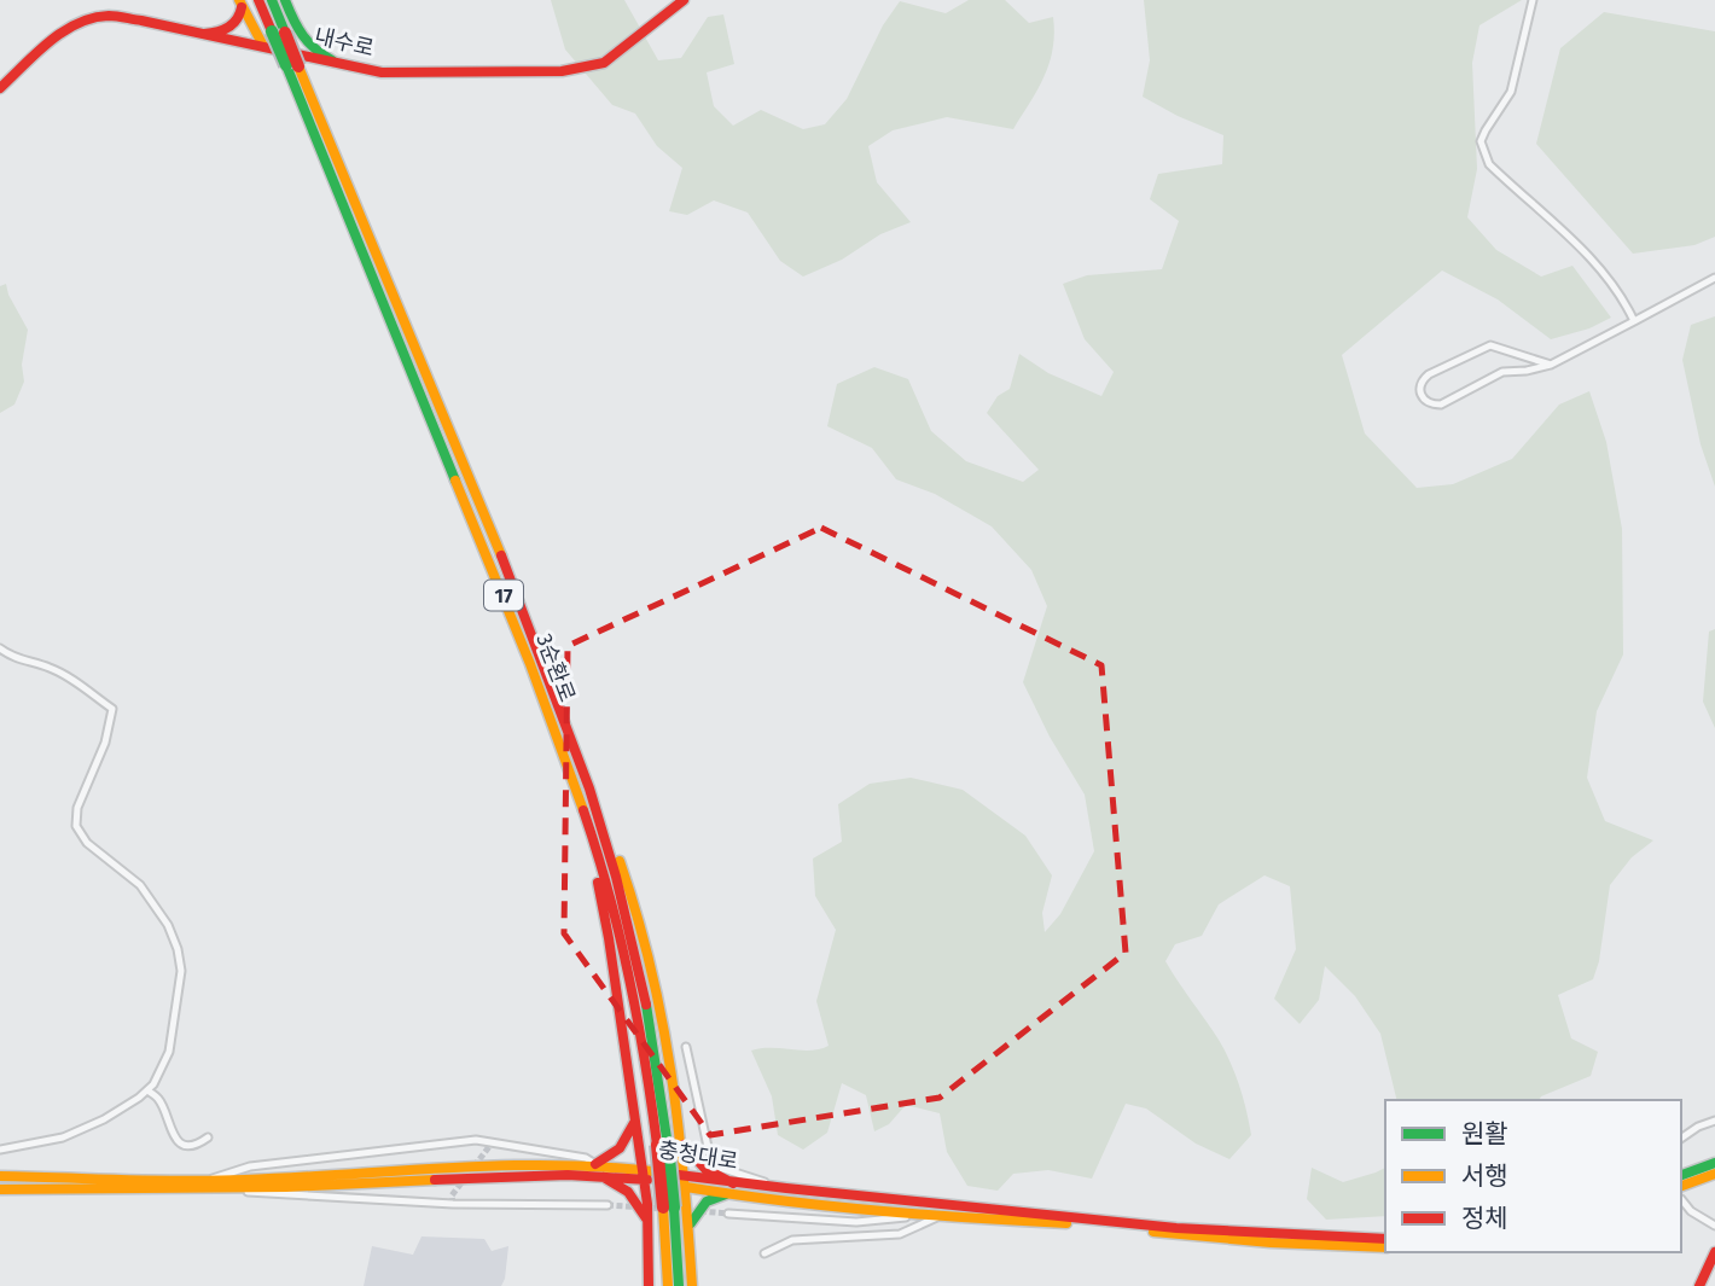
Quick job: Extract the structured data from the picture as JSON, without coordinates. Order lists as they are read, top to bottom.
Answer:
{
  "streets": {
    "main road": [
      "내수로",
      "17",
      "3순환로",
      "충청대로"
    ]
  },
  "crossings": [
    ["내수로", "3순환로"]
  ],
  "legend": ["원활", "서행", "정체"]
}
